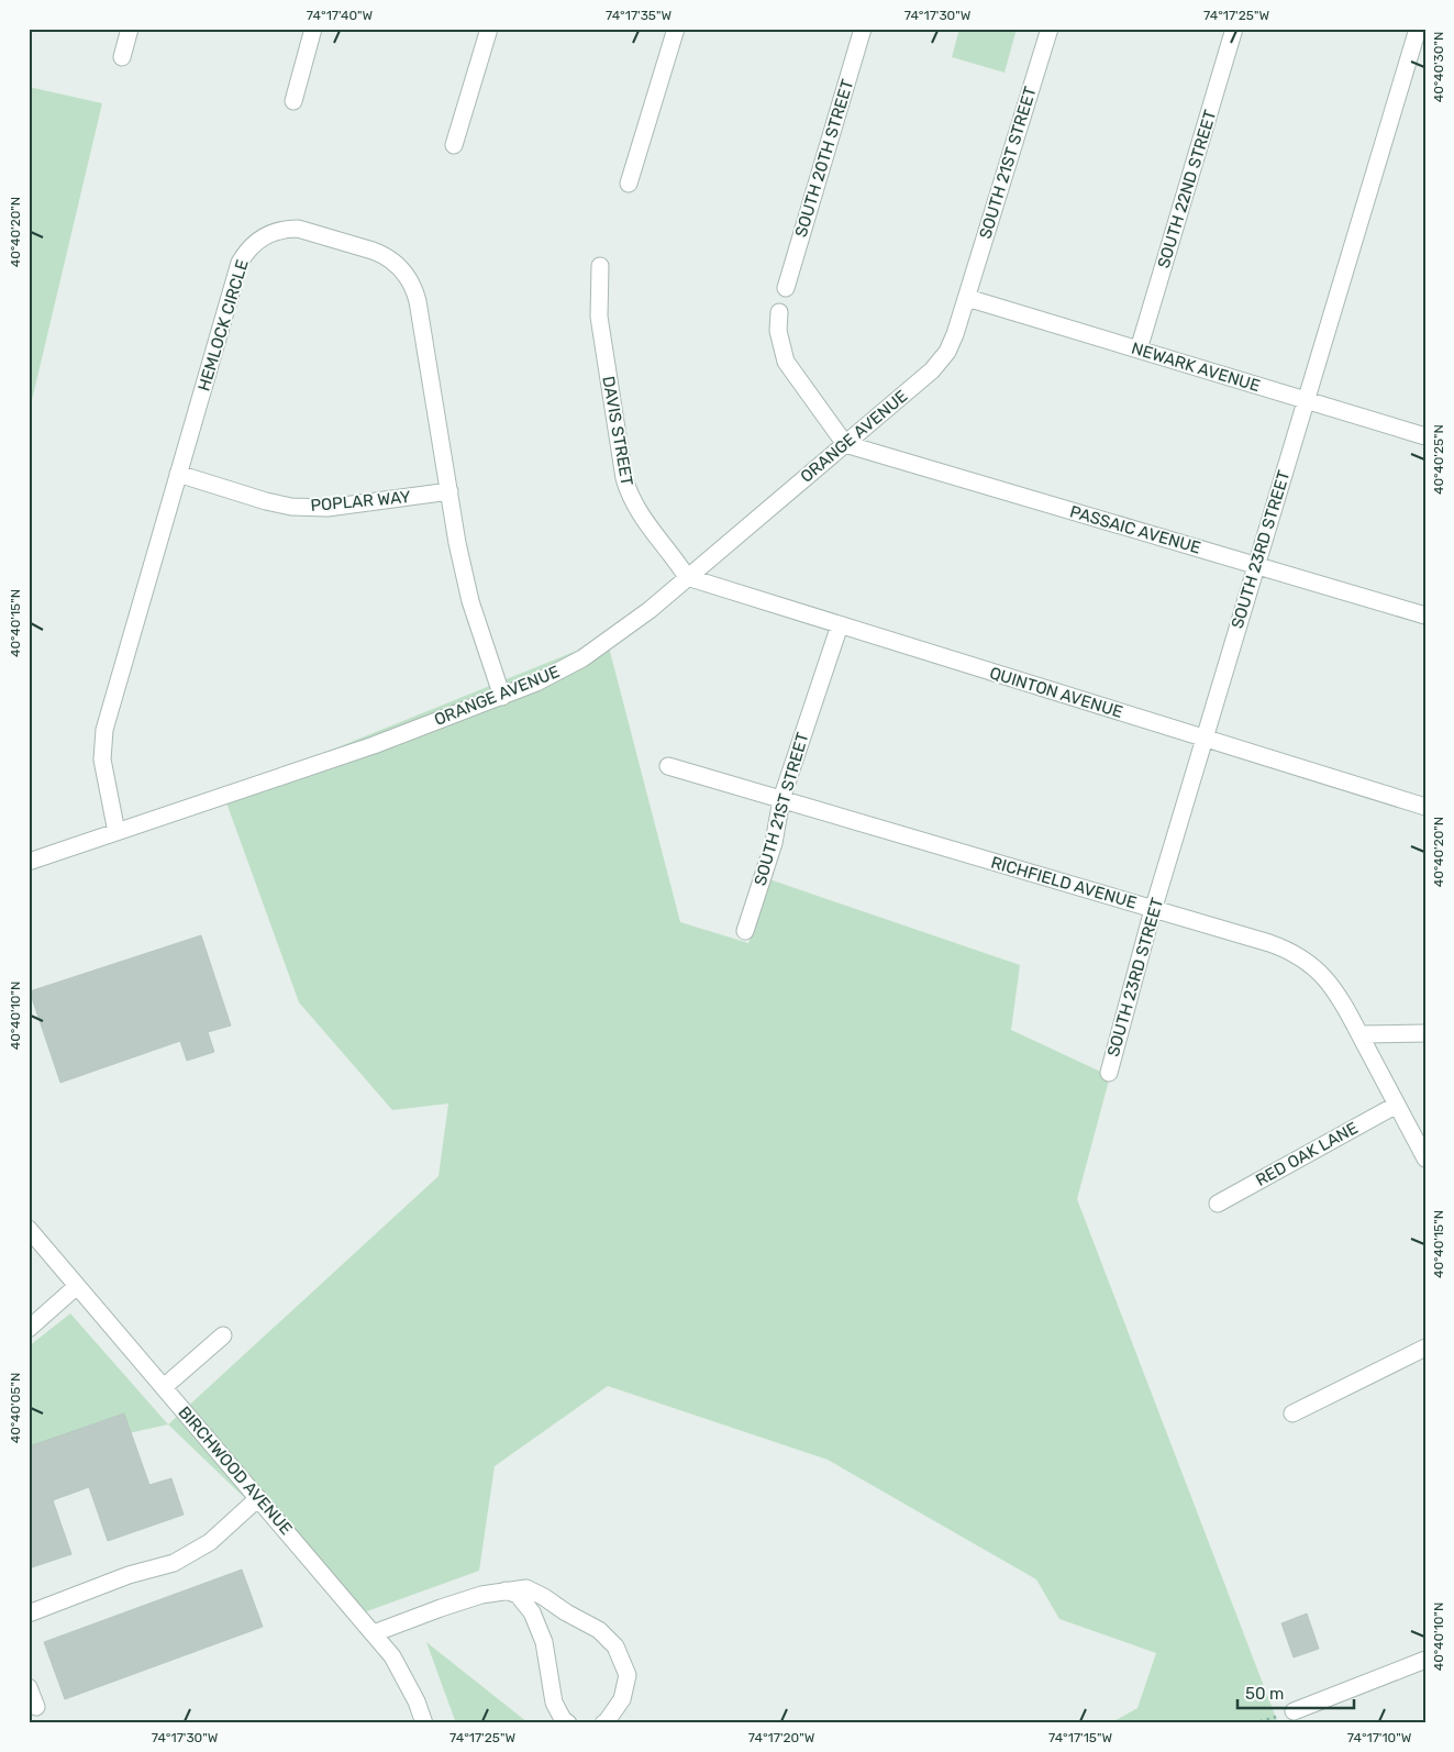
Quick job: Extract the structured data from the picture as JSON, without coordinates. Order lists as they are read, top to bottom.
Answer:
{
  "streets": {
    "street": [
      "SOUTH 20TH STREET",
      "SOUTH 21ST STREET",
      "SOUTH 22ND STREET",
      "HEMLOCK CIRCLE",
      "NEWARK AVENUE",
      "DAVIS STREET",
      "ORANGE AVENUE",
      "POPLAR WAY",
      "PASSAIC AVENUE",
      "SOUTH 23RD STREET",
      "QUINTON AVENUE",
      "RICHFIELD AVENUE",
      "RED OAK LANE",
      "BIRCHWOOD AVENUE"
    ]
  },
  "crossings": [
    ["SOUTH 21ST STREET", "NEWARK AVENUE"],
    ["SOUTH 21ST STREET", "ORANGE AVENUE"],
    ["SOUTH 21ST STREET", "QUINTON AVENUE"],
    ["SOUTH 21ST STREET", "RICHFIELD AVENUE"],
    ["SOUTH 22ND STREET", "NEWARK AVENUE"],
    ["HEMLOCK CIRCLE", "ORANGE AVENUE"],
    ["HEMLOCK CIRCLE", "POPLAR WAY"],
    ["NEWARK AVENUE", "ORANGE AVENUE"],
    ["NEWARK AVENUE", "SOUTH 23RD STREET"],
    ["DAVIS STREET", "ORANGE AVENUE"],
    ["DAVIS STREET", "QUINTON AVENUE"],
    ["ORANGE AVENUE", "PASSAIC AVENUE"],
    ["ORANGE AVENUE", "QUINTON AVENUE"],
    ["PASSAIC AVENUE", "SOUTH 23RD STREET"],
    ["SOUTH 23RD STREET", "QUINTON AVENUE"],
    ["SOUTH 23RD STREET", "RICHFIELD AVENUE"],
    ["RICHFIELD AVENUE", "RED OAK LANE"]
  ],
  "scale_bar": "50 m",
  "coordinates": [
    "74°17'40\"W",
    "74°17'35\"W",
    "74°17'30\"W",
    "74°17'25\"W",
    "40°40'30\"N",
    "40°40'20\"N",
    "40°40'25\"N",
    "40°40'15\"N",
    "40°40'10\"N",
    "40°40'05\"N",
    "74°17'20\"W",
    "74°17'15\"W",
    "74°17'10\"W"
  ]
}
